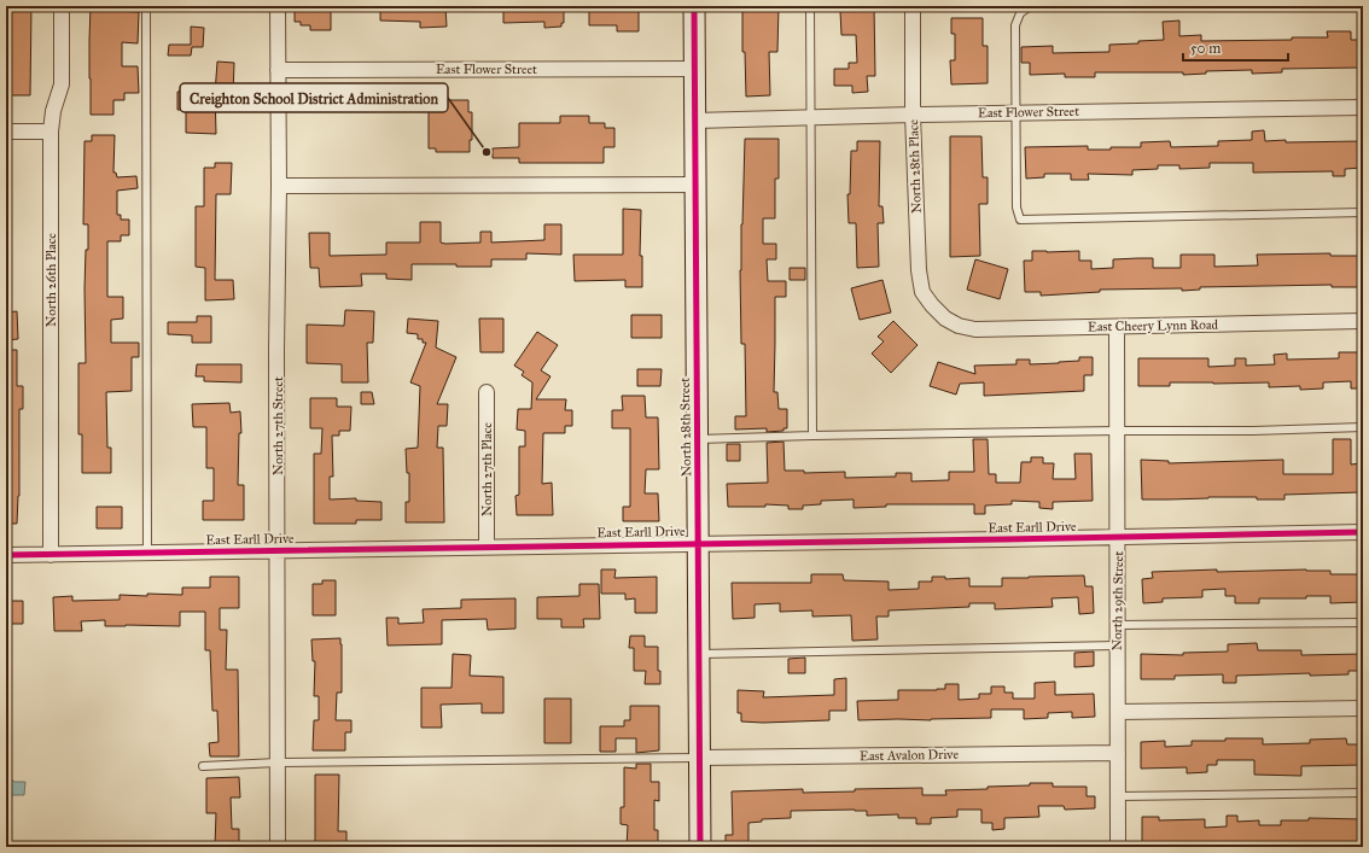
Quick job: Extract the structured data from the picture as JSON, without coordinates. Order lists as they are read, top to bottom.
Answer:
{
  "streets": {
    "street": [
      "East Flower Street",
      "North 28th Place",
      "North 26th Place",
      "East Cheery Lynn Road",
      "North 27th Street",
      "North 28th Street",
      "North 27th Place",
      "East Earll Drive",
      "North 29th Street",
      "East Avalon Drive"
    ]
  },
  "crossings": [
    ["East Flower Street", "North 28th Place"],
    ["East Flower Street", "North 27th Street"],
    ["East Flower Street", "North 28th Street"],
    ["North 28th Place", "East Cheery Lynn Road"],
    ["North 26th Place", "East Earll Drive"],
    ["East Cheery Lynn Road", "North 29th Street"],
    ["North 27th Street", "East Earll Drive"],
    ["North 28th Street", "East Earll Drive"],
    ["North 28th Street", "East Avalon Drive"],
    ["North 27th Place", "East Earll Drive"],
    ["East Earll Drive", "North 29th Street"],
    ["North 29th Street", "East Avalon Drive"]
  ],
  "places": ["Creighton School District Administration"],
  "scale_bar": "50 m"
}
